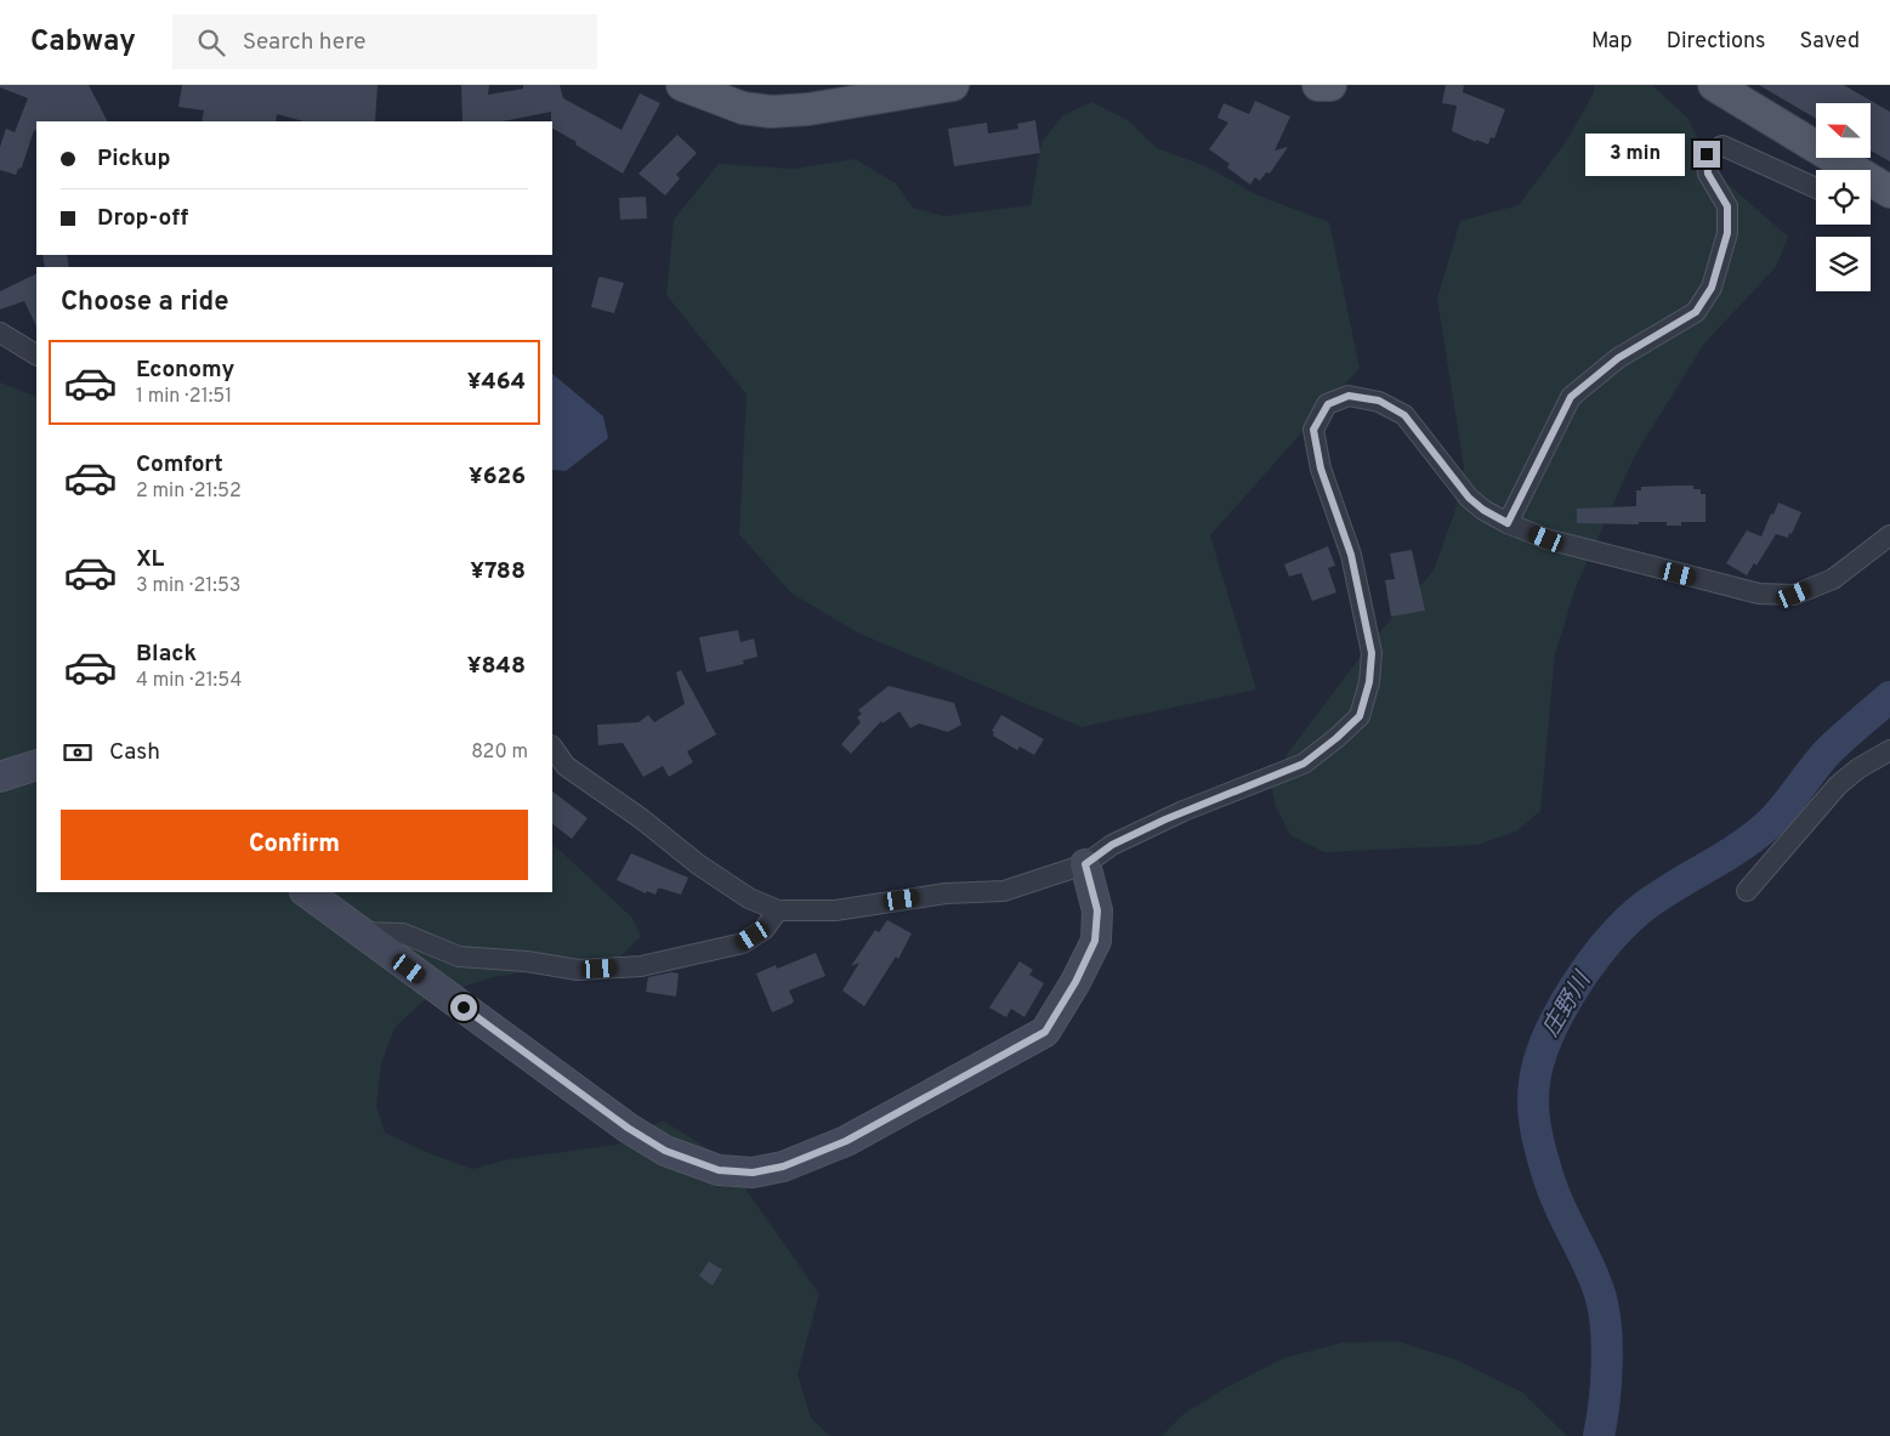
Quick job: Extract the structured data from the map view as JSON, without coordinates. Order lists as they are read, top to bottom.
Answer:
{
  "water": ["庄野川"],
  "north": "left",
  "page": {
    "header": "Cabway",
    "search": "Search here",
    "nav": ["Map", "Directions", "Saved"],
    "banner": ["Pickup", "Drop-off"],
    "bubble": "3 min",
    "heading": "Choose a ride",
    "list": [
      {
        "name": "Economy",
        "note": "1 min · 21:51",
        "value": "¥464"
      },
      {
        "name": "Comfort",
        "note": "2 min · 21:52",
        "value": "¥626"
      },
      {
        "name": "XL",
        "note": "3 min · 21:53",
        "value": "¥788"
      },
      {
        "name": "Black",
        "note": "4 min · 21:54",
        "value": "¥848"
      }
    ],
    "pay": ["Cash", "820 m"],
    "buttons": "Confirm"
  }
}
